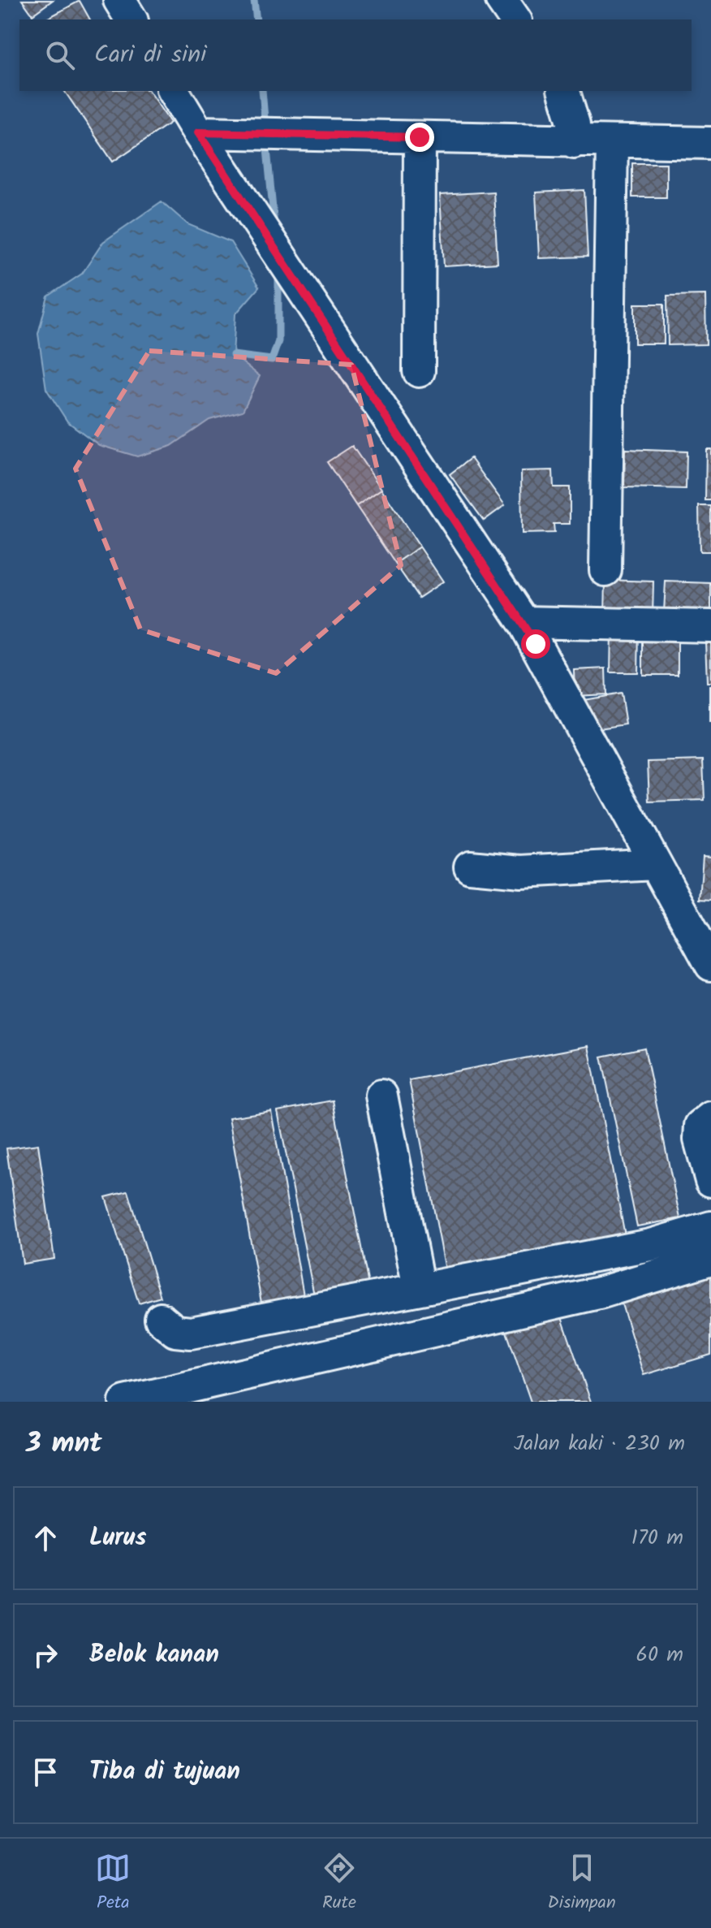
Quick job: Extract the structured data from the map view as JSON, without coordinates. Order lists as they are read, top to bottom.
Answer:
{
  "page": {
    "search": "Cari di sini",
    "heading": ["3 mnt", "Jalan kaki · 230 m"],
    "list": [
      ["Lurus", "170 m"],
      ["Belok kanan", "60 m"],
      "Tiba di tujuan"
    ],
    "nav": ["Peta", "Rute", "Disimpan"]
  }
}
